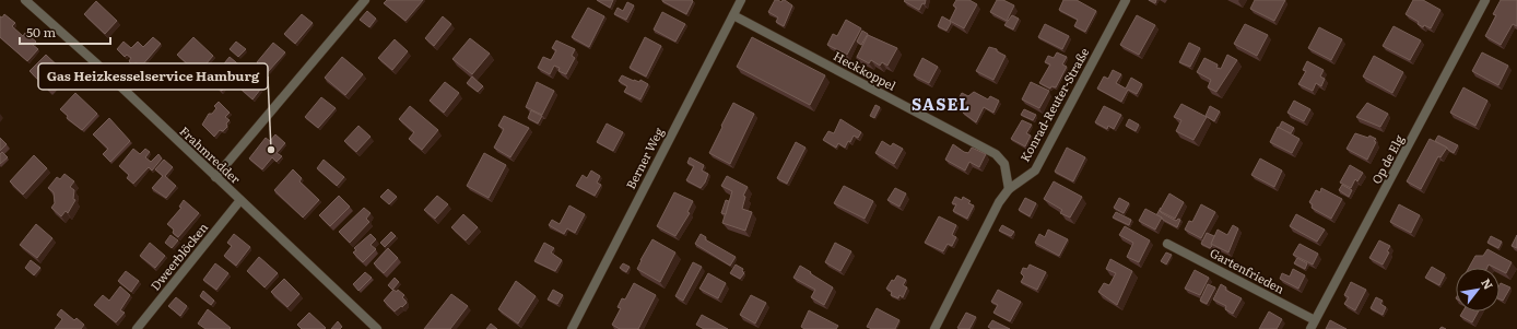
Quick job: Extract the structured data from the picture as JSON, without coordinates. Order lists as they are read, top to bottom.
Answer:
{
  "streets": {
    "street": [
      "Heckkoppel",
      "Konrad-Reuter-Straße",
      "Frahmredder",
      "Berner Weg",
      "Op de Elg",
      "Dweerblöcken",
      "Gartenfrieden"
    ]
  },
  "crossings": [
    ["Heckkoppel", "Konrad-Reuter-Straße"],
    ["Heckkoppel", "Berner Weg"],
    ["Frahmredder", "Dweerblöcken"],
    ["Op de Elg", "Gartenfrieden"]
  ],
  "districts": ["SASEL"],
  "places": ["Gas Heizkesselservice Hamburg"],
  "scale_bar": "50 m",
  "north": "top right"
}
